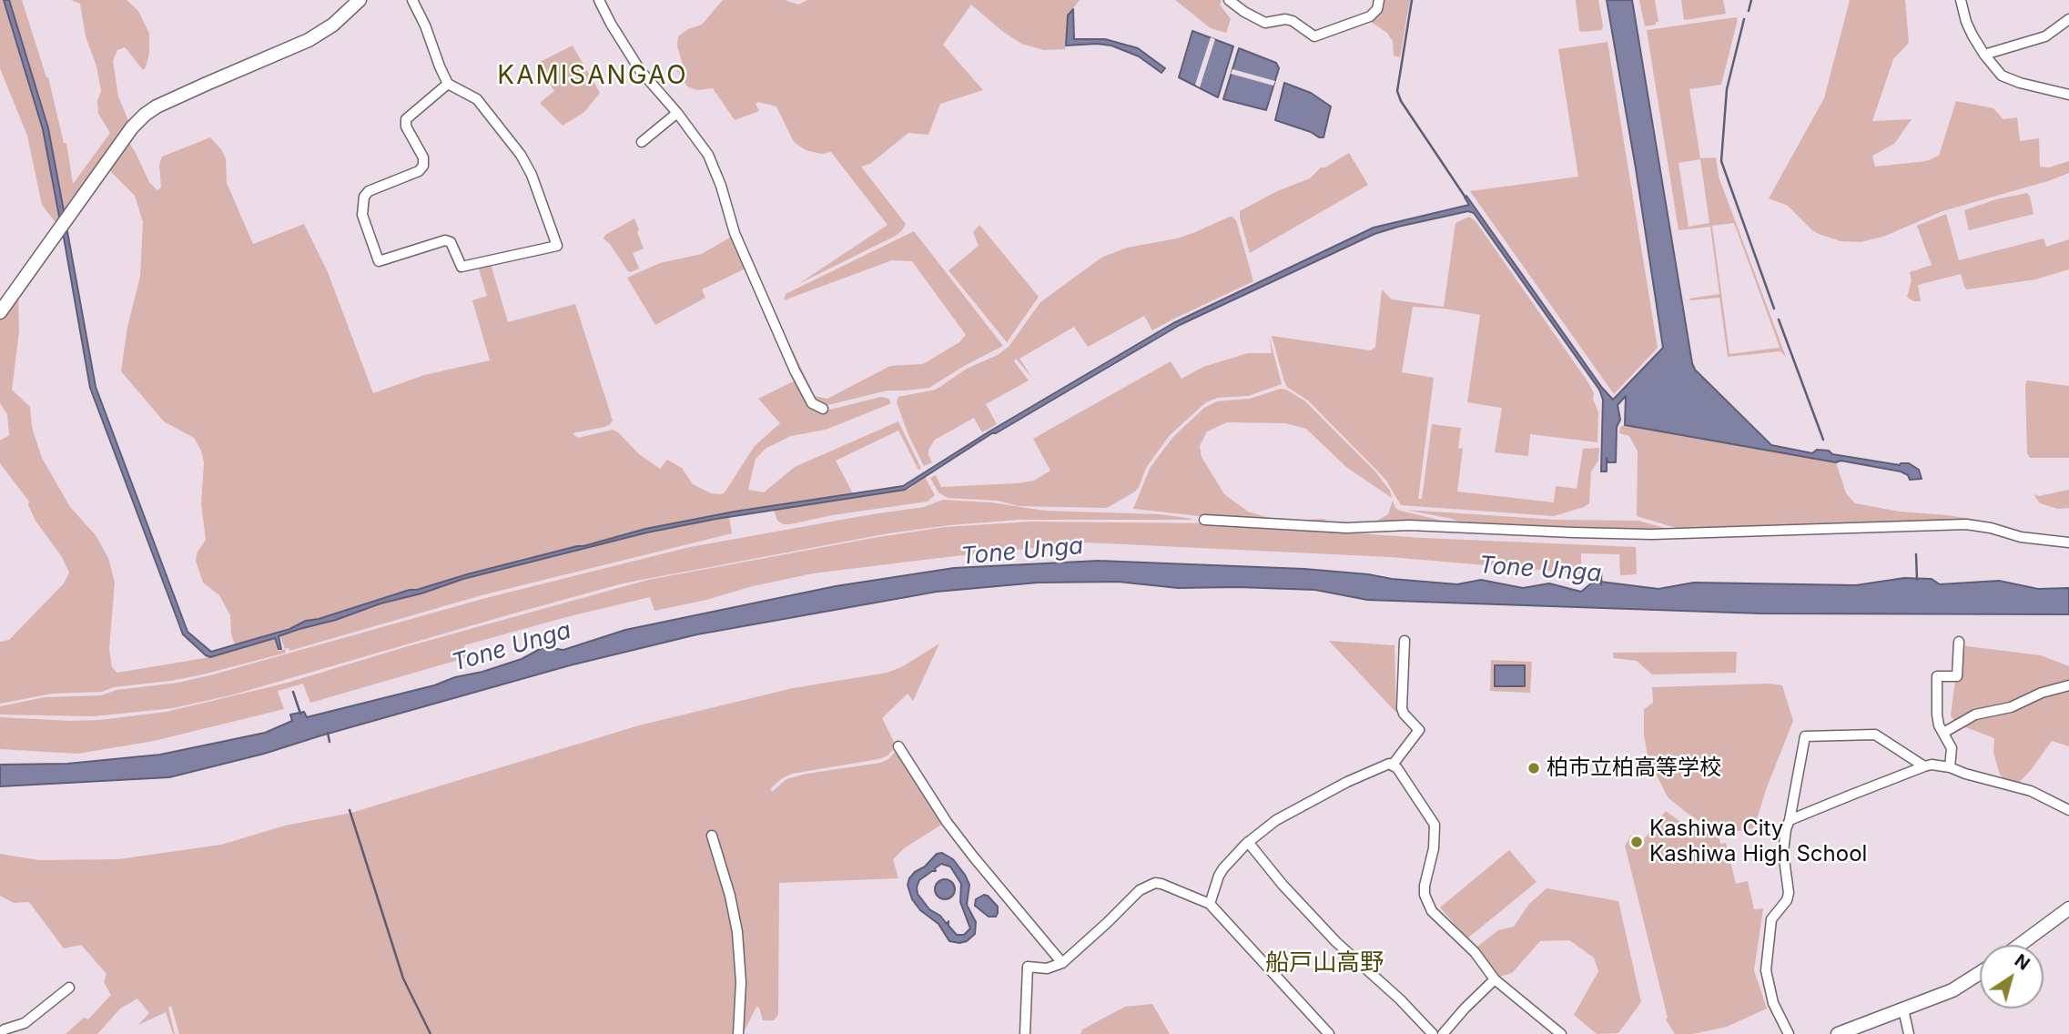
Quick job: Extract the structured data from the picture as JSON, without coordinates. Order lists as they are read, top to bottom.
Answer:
{
  "districts": ["KAMISANGAO", "船戸山高野"],
  "water": ["Tone Unga"],
  "places": ["柏市立柏高等学校", "Kashiwa City Kashiwa High School"],
  "north": "top right"
}
